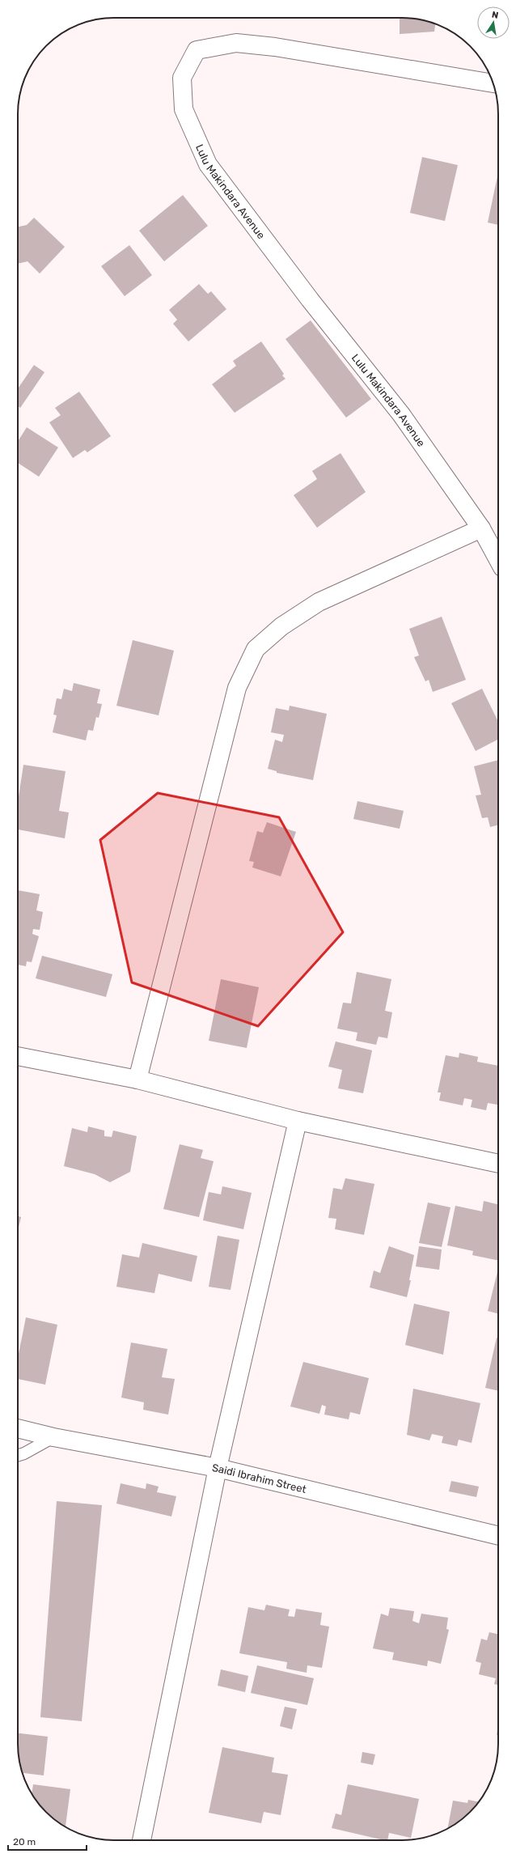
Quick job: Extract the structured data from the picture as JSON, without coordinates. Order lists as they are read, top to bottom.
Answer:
{
  "streets": {
    "street": ["Lulu Makindara Avenue", "Saidi Ibrahim Street"]
  },
  "scale_bar": "20 m",
  "north": "top"
}
